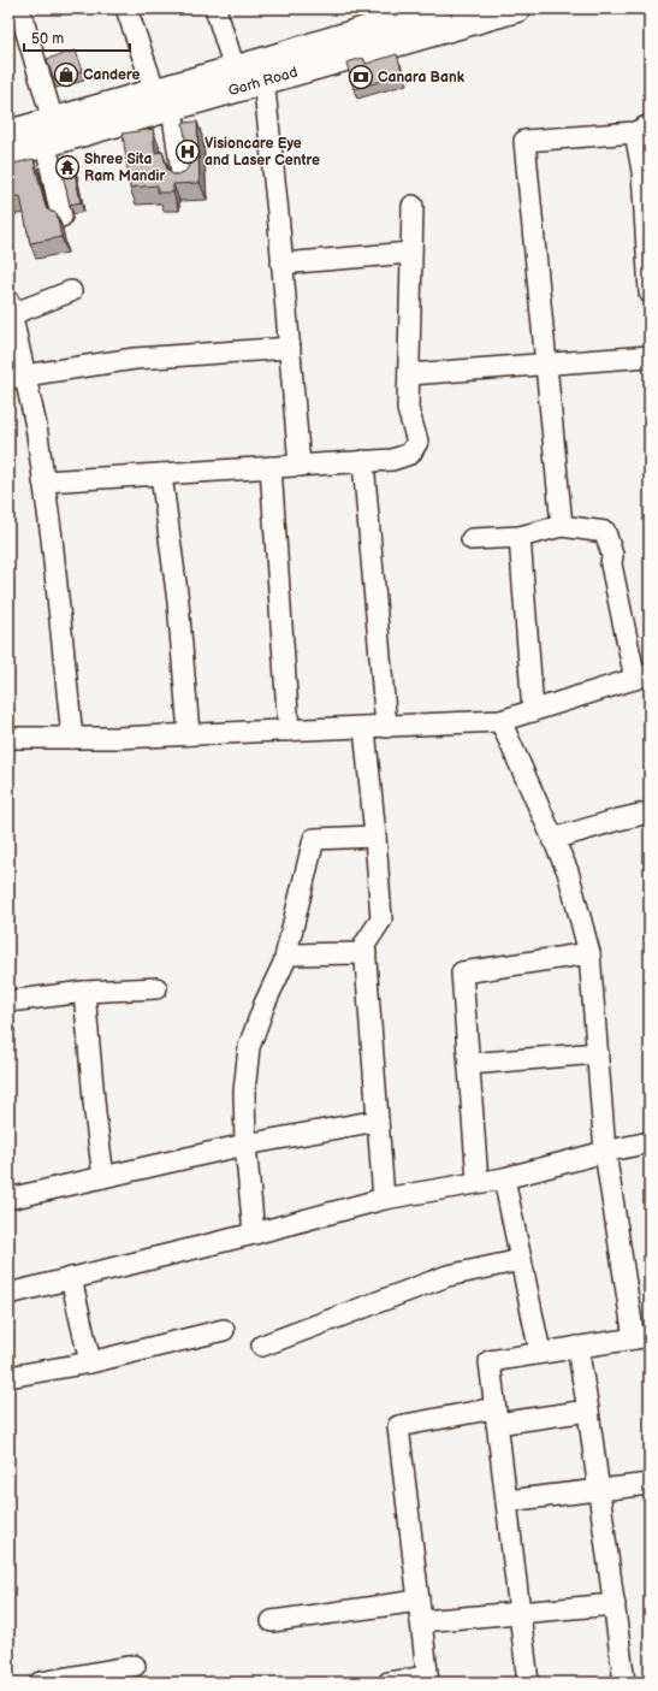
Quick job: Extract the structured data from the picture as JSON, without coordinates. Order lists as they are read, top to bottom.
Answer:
{
  "streets": {
    "main road": ["Garh Road"]
  },
  "places": {
    "shop": ["Candere"],
    "bank": ["Canara Bank"],
    "hospital": ["Visioncare Eye and Laser Centre"],
    "temple": ["Shree Sita Ram Mandir"]
  },
  "scale_bar": "50 m"
}
